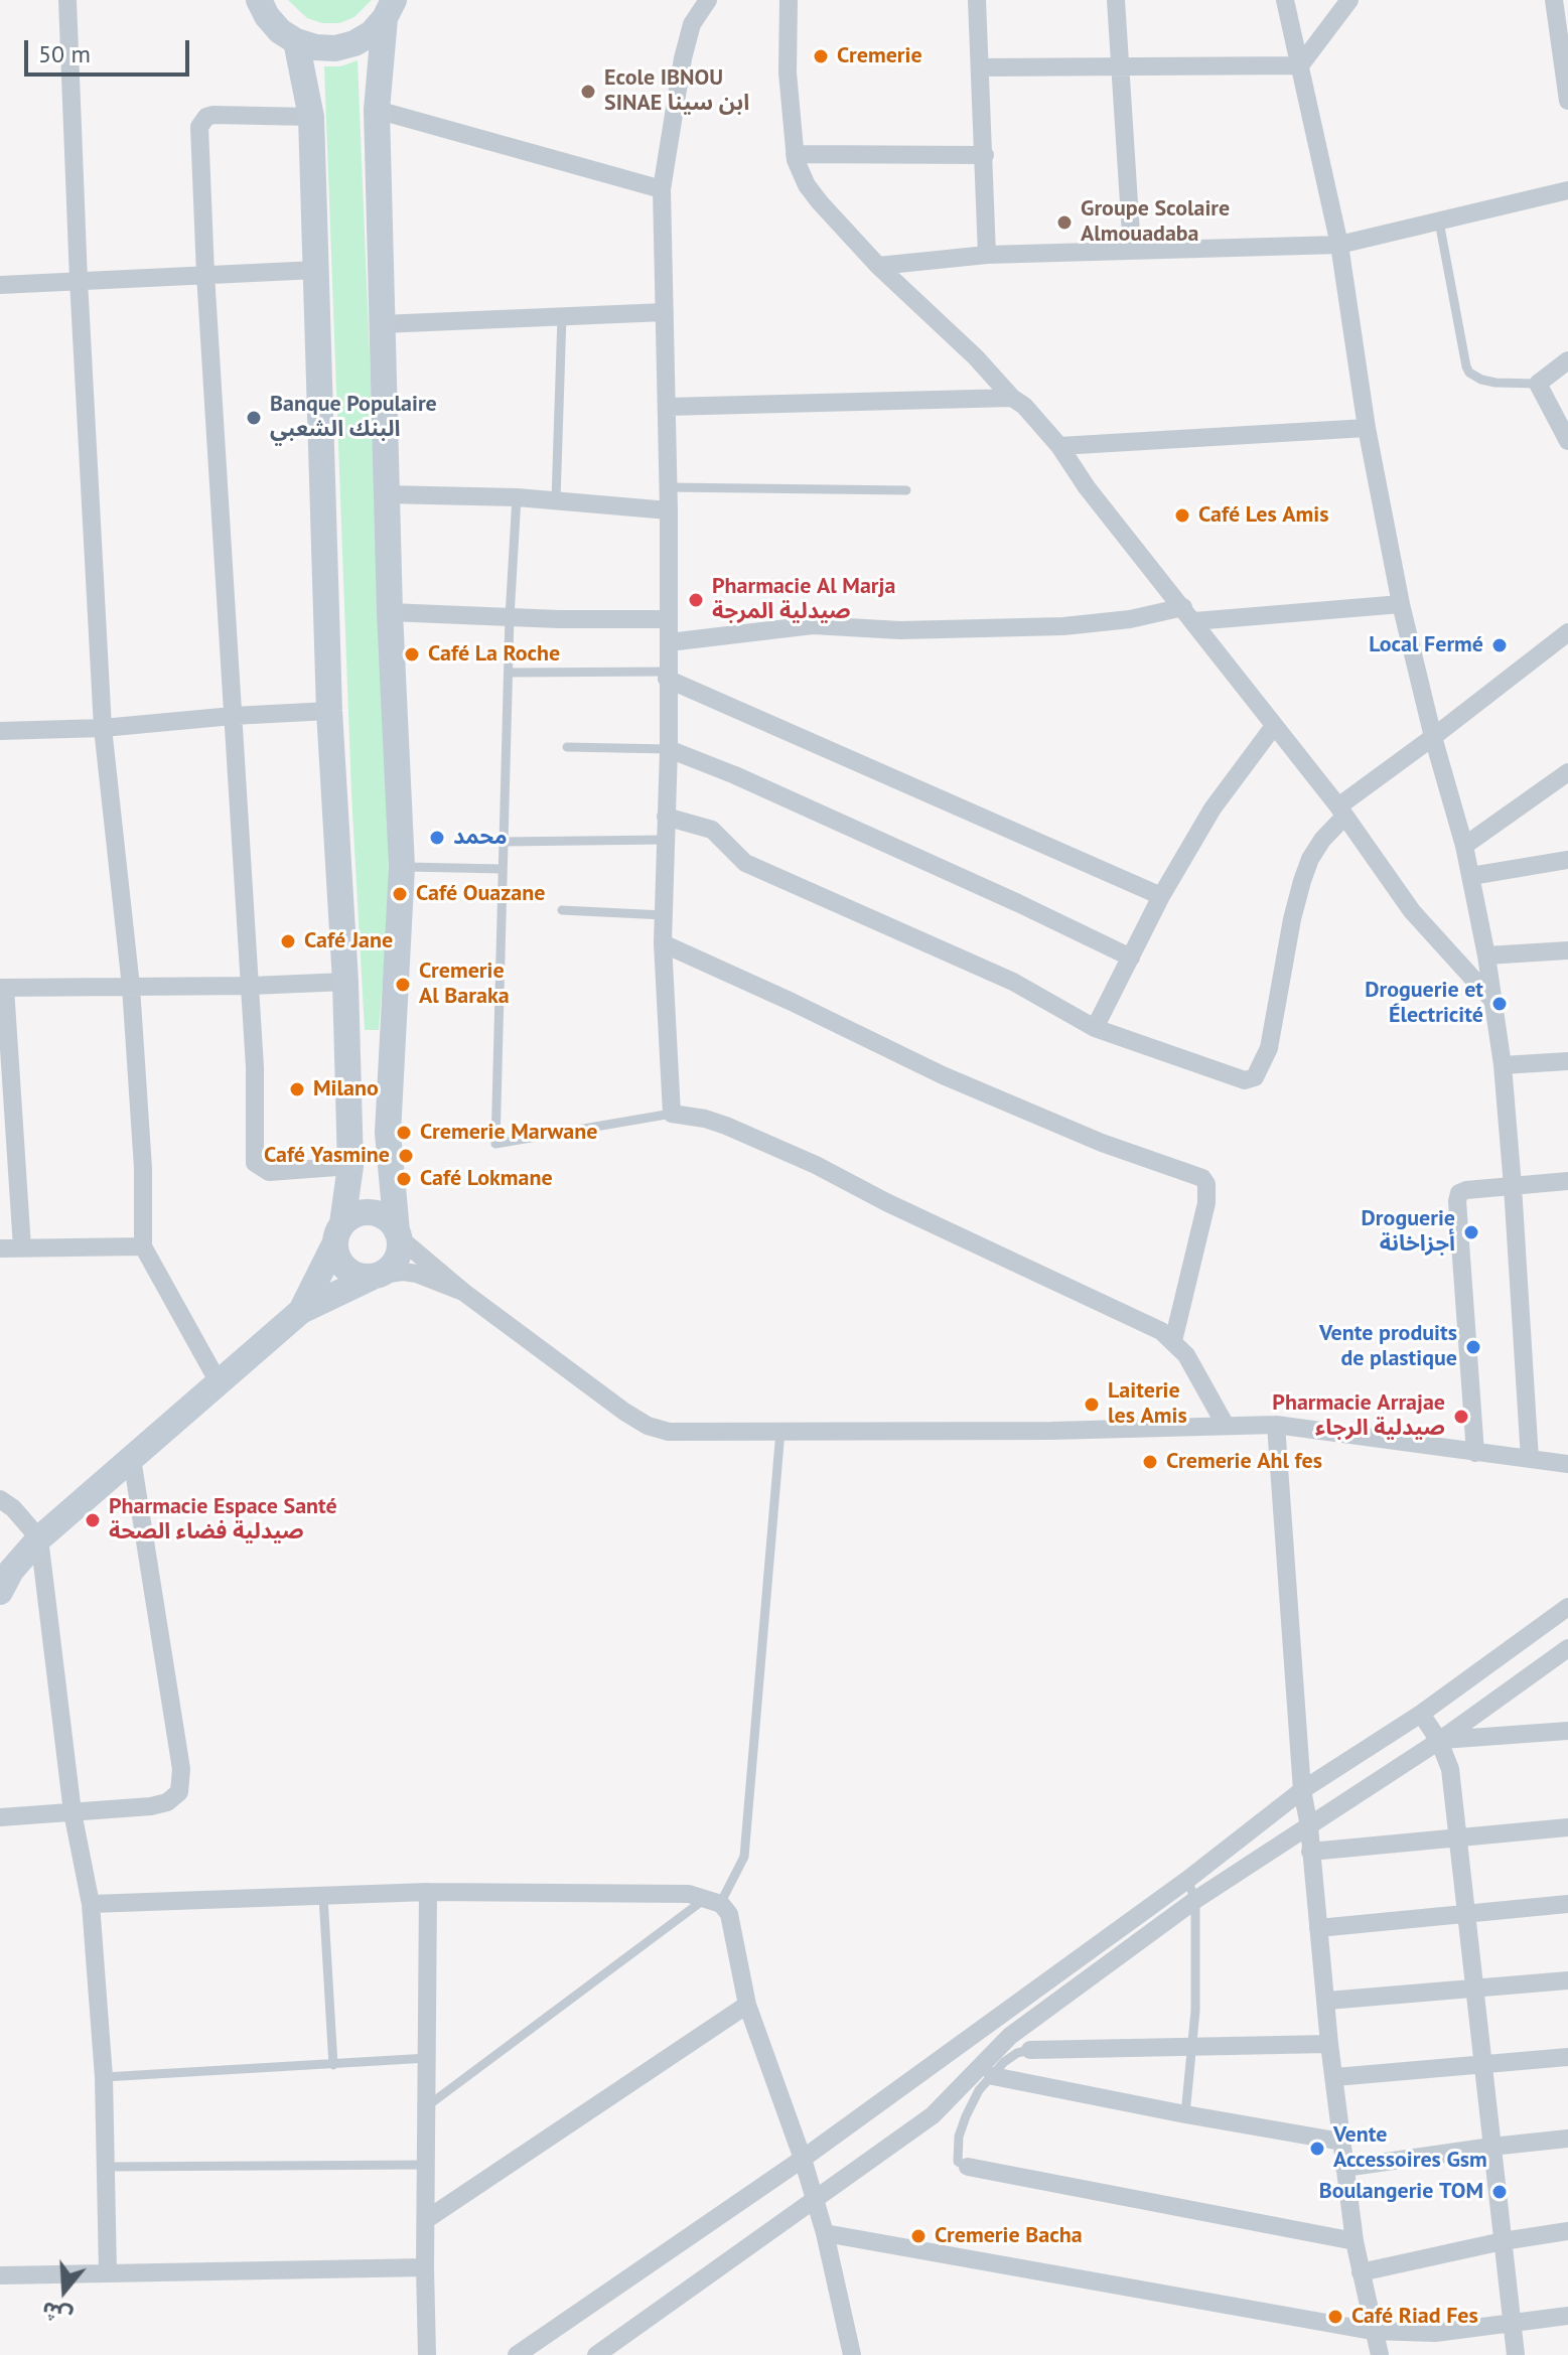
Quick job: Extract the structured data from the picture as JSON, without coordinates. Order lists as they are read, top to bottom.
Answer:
{
  "places": [
    "Cremerie",
    "Ecole IBNOU SINAE ابن سينا",
    "Groupe Scolaire Almouadaba",
    "Banque Populaire البنك الشعبي",
    "Café Les Amis",
    "Pharmacie Al Marja صيدلية المرجة",
    "Local Fermé",
    "Café La Roche",
    "محمد",
    "Café Ouazane",
    "Café Jane",
    "Cremerie Al Baraka",
    "Droguerie et Électricité",
    "Milano",
    "Cremerie Marwane",
    "Café Yasmine",
    "Café Lokmane",
    "Droguerie أجزاخانة",
    "Vente produits de plastique",
    "Laiterie les Amis",
    "Pharmacie Arrajae صيدلية الرجاء",
    "Cremerie Ahl fes",
    "Pharmacie Espace Santé صيدلية فضاء الصحة",
    "Vente Accessoires Gsm",
    "Boulangerie TOM",
    "Cremerie Bacha",
    "Café Riad Fes"
  ],
  "scale_bar": "50 m",
  "north": "bottom"
}
